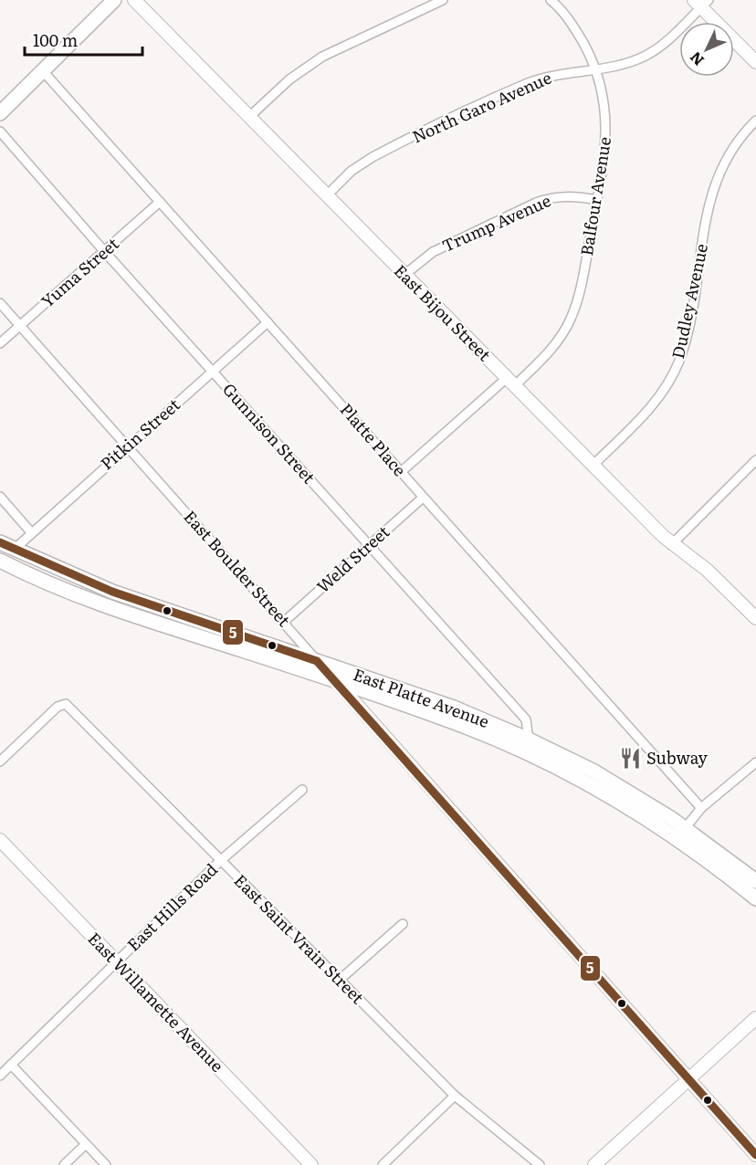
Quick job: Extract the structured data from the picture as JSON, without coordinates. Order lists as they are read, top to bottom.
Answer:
{
  "streets": {
    "main road": ["East Platte Avenue"],
    "street": [
      "North Garo Avenue",
      "Balfour Avenue",
      "Trump Avenue",
      "Yuma Street",
      "Dudley Avenue",
      "East Bijou Street",
      "Gunnison Street",
      "Pitkin Street",
      "Platte Place",
      "Weld Street",
      "East Boulder Street",
      "East Hills Road",
      "East Saint Vrain Street",
      "East Willamette Avenue"
    ]
  },
  "crossings": [
    ["North Garo Avenue", "Balfour Avenue"],
    ["North Garo Avenue", "East Bijou Street"],
    ["Balfour Avenue", "Trump Avenue"],
    ["Balfour Avenue", "East Bijou Street"],
    ["Balfour Avenue", "Platte Place"],
    ["Trump Avenue", "East Bijou Street"],
    ["Yuma Street", "Gunnison Street"],
    ["Yuma Street", "Platte Place"],
    ["Yuma Street", "East Boulder Street"],
    ["Dudley Avenue", "East Bijou Street"],
    ["Gunnison Street", "Pitkin Street"],
    ["Gunnison Street", "Weld Street"],
    ["Gunnison Street", "East Platte Avenue"],
    ["Pitkin Street", "Platte Place"],
    ["Pitkin Street", "East Boulder Street"],
    ["Pitkin Street", "East Platte Avenue"],
    ["Platte Place", "Weld Street"],
    ["Weld Street", "East Boulder Street"],
    ["East Boulder Street", "East Platte Avenue"],
    ["East Hills Road", "East Saint Vrain Street"],
    ["East Hills Road", "East Willamette Avenue"]
  ],
  "places": {
    "restaurant": ["Subway"]
  },
  "lines": ["transit line 5"],
  "scale_bar": "100 m",
  "north": "bottom left"
}
